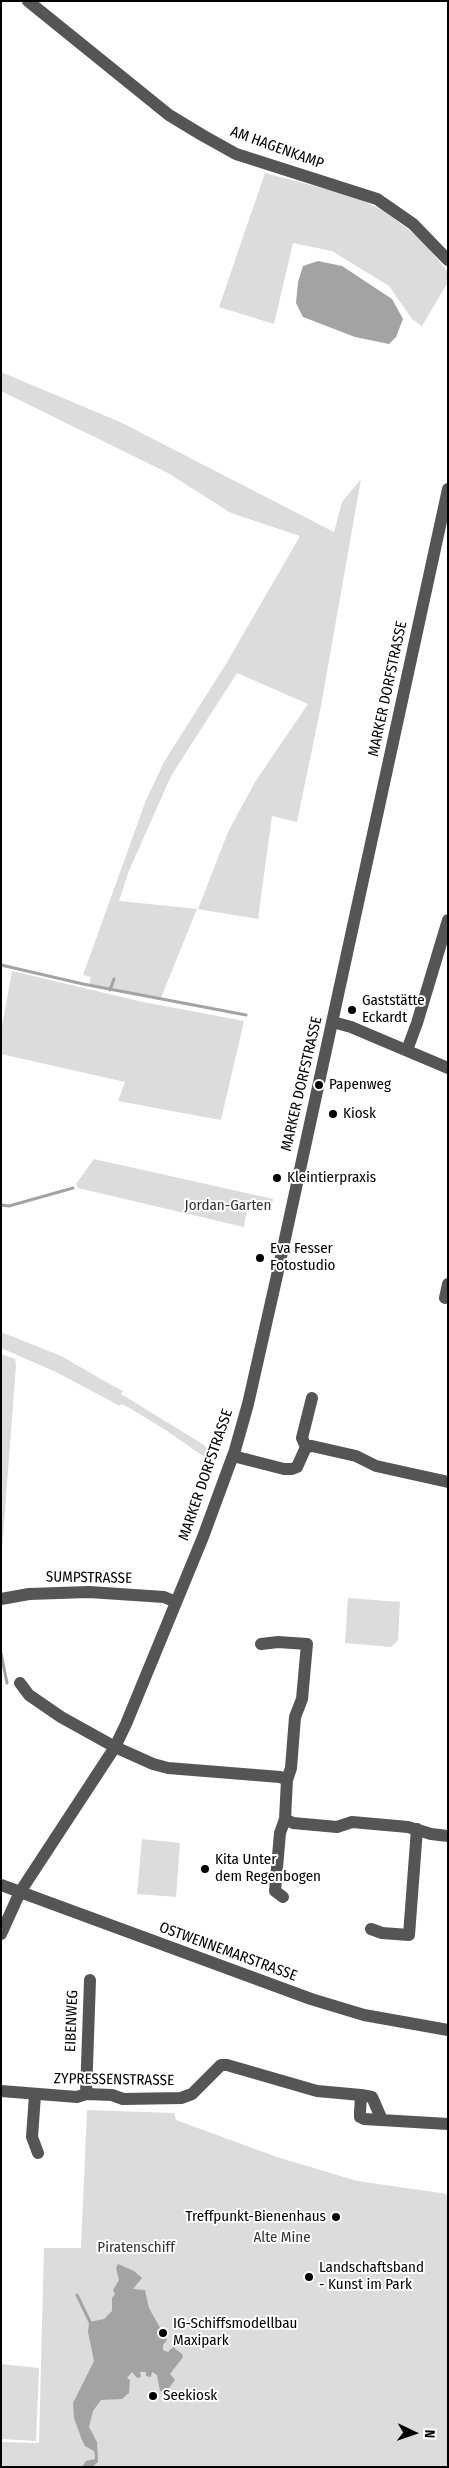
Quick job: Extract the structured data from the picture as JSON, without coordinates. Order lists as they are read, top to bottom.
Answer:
{
  "streets": {
    "street": [
      "AM HAGENKAMP",
      "MARKER DORFSTRASSE",
      "SUMPSTRASSE",
      "OSTWENNEMARSTRASSE",
      "EIBENWEG",
      "ZYPRESSENSTRASSE"
    ]
  },
  "crossings": [
    ["MARKER DORFSTRASSE", "SUMPSTRASSE"],
    ["MARKER DORFSTRASSE", "OSTWENNEMARSTRASSE"],
    ["EIBENWEG", "ZYPRESSENSTRASSE"]
  ],
  "parks": ["Jordan-Garten", "Alte Mine", "Piratenschiff"],
  "places": [
    "Gaststätte Eckardt",
    "Papenweg",
    "Kiosk",
    "Kleintierpraxis",
    "Eva Fesser Fotostudio",
    "Kita Unter dem Regenbogen",
    "Treffpunkt-Bienenhaus",
    "Landschaftsband - Kunst im Park",
    "IG-Schiffsmodellbau Maxipark",
    "Seekiosk"
  ],
  "north": "right"
}
